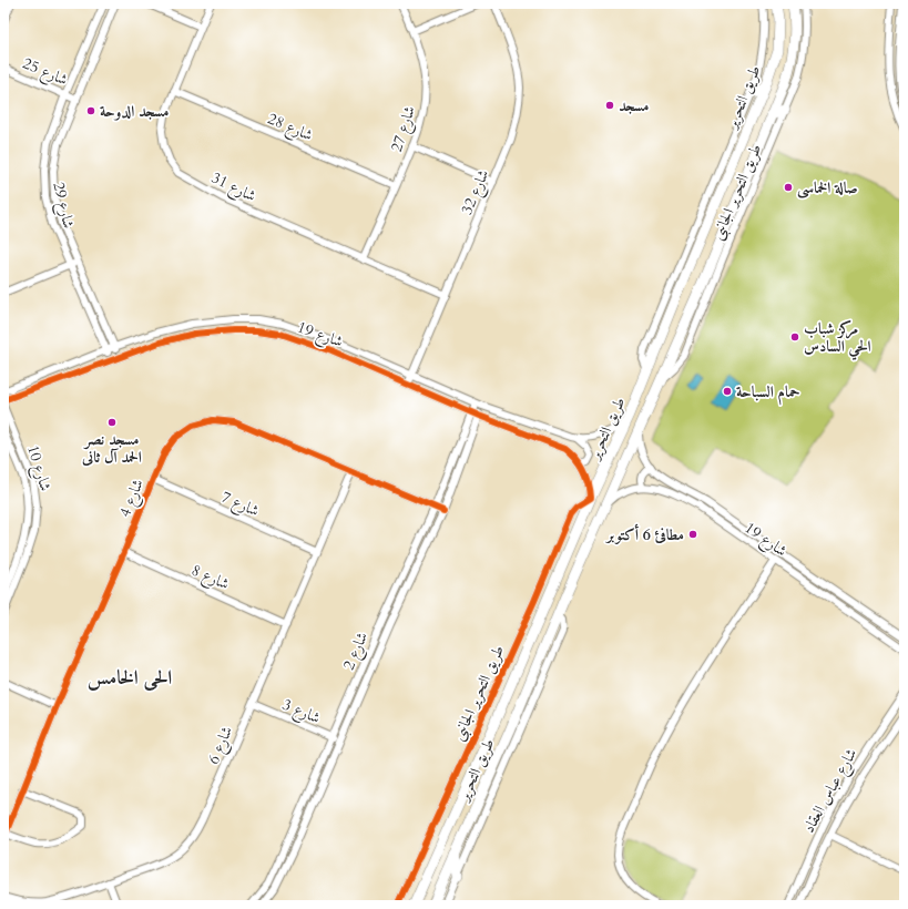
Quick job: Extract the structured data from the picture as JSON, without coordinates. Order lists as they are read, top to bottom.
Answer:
{
  "streets": {
    "street": [
      "شارع 25",
      "طريق التحرير",
      "شارع 28",
      "شارع 27",
      "شارع 31",
      "شارع 32",
      "طريق التحرير الجانبى",
      "شارع 29",
      "شارع 19",
      "شارع 10",
      "شارع 4",
      "شارع 7",
      "شارع 8",
      "شارع 2",
      "شارع 3",
      "شارع 6",
      "شارع عباس العقاد"
    ]
  },
  "crossings": [
    ["شارع 25", "شارع 29"],
    ["طريق التحرير", "طريق التحرير الجانبى"],
    ["طريق التحرير", "شارع 19"],
    ["شارع 28", "شارع 27"],
    ["شارع 28", "شارع 31"],
    ["شارع 27", "شارع 31"],
    ["شارع 31", "شارع 32"],
    ["شارع 32", "شارع 19"],
    ["طريق التحرير الجانبى", "شارع 19"],
    ["شارع 29", "شارع 19"],
    ["شارع 19", "شارع 2"],
    ["شارع 4", "شارع 7"],
    ["شارع 4", "شارع 8"],
    ["شارع 4", "شارع 2"],
    ["شارع 4", "شارع 6"],
    ["شارع 7", "شارع 6"],
    ["شارع 8", "شارع 6"],
    ["شارع 2", "شارع 3"],
    ["شارع 3", "شارع 6"]
  ],
  "districts": ["الحى الخامس"],
  "places": [
    "مسجد",
    "مسجد الدوحة",
    "صالة الخماسى",
    "مركز شباب الحي السادس",
    "حمام السباحة",
    "مسجد نصر الحمد آل ثانى",
    "مطافئ 6 أكتوبر"
  ]
}
